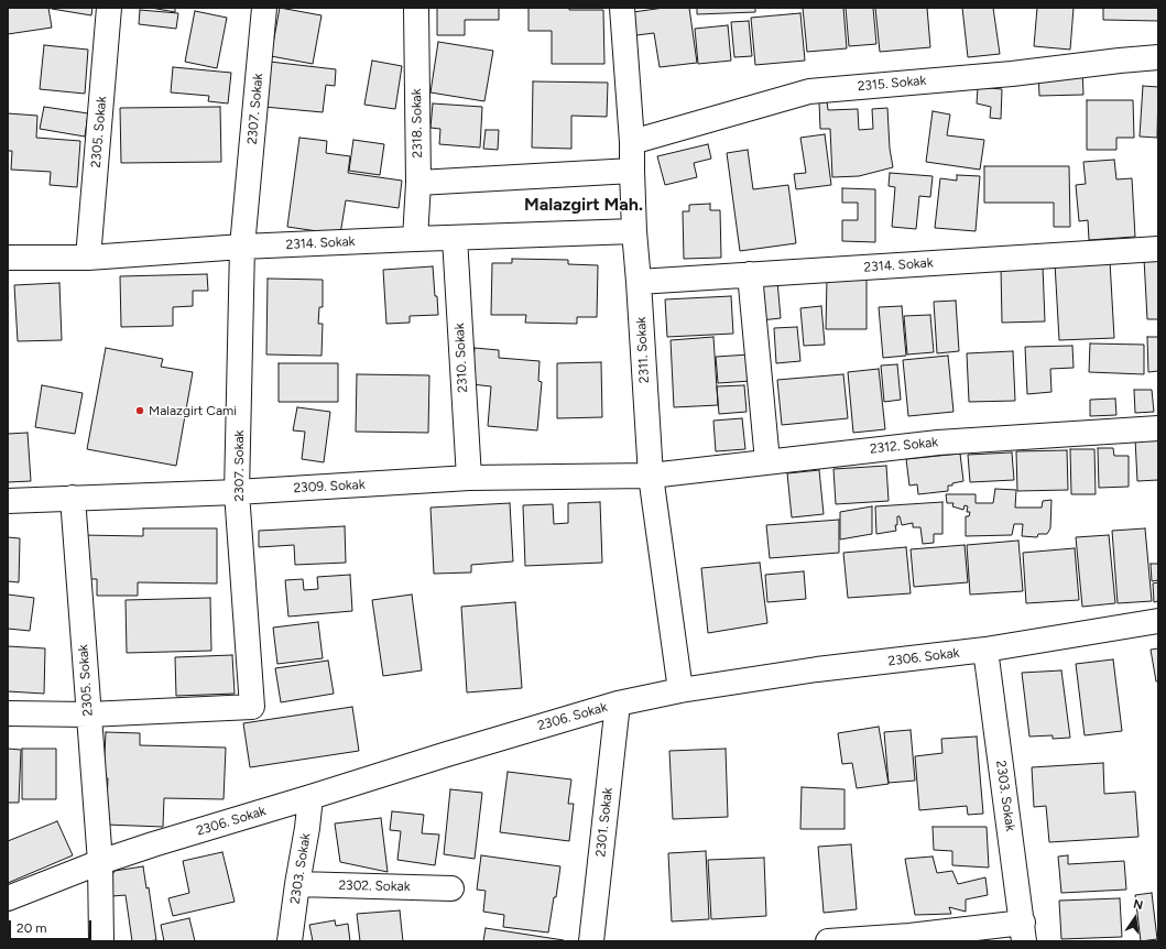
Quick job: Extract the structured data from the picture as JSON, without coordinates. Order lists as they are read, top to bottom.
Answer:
{
  "streets": {
    "street": [
      "2315. Sokak",
      "2307. Sokak",
      "2318. Sokak",
      "2305. Sokak",
      "2314. Sokak",
      "2311. Sokak",
      "2310. Sokak",
      "2312. Sokak",
      "2309. Sokak",
      "2306. Sokak",
      "2303. Sokak",
      "2301. Sokak",
      "2302. Sokak"
    ]
  },
  "crossings": [
    ["2315. Sokak", "2311. Sokak"],
    ["2307. Sokak", "2305. Sokak"],
    ["2307. Sokak", "2314. Sokak"],
    ["2307. Sokak", "2309. Sokak"],
    ["2318. Sokak", "2314. Sokak"],
    ["2305. Sokak", "2314. Sokak"],
    ["2305. Sokak", "2309. Sokak"],
    ["2305. Sokak", "2306. Sokak"],
    ["2314. Sokak", "2311. Sokak"],
    ["2314. Sokak", "2310. Sokak"],
    ["2311. Sokak", "2312. Sokak"],
    ["2311. Sokak", "2309. Sokak"],
    ["2311. Sokak", "2306. Sokak"],
    ["2310. Sokak", "2309. Sokak"],
    ["2312. Sokak", "2309. Sokak"],
    ["2306. Sokak", "2303. Sokak"],
    ["2306. Sokak", "2301. Sokak"],
    ["2303. Sokak", "2302. Sokak"]
  ],
  "districts": ["Malazgirt Mah."],
  "places": ["Malazgirt Cami"],
  "scale_bar": "20 m",
  "north": "top"
}
